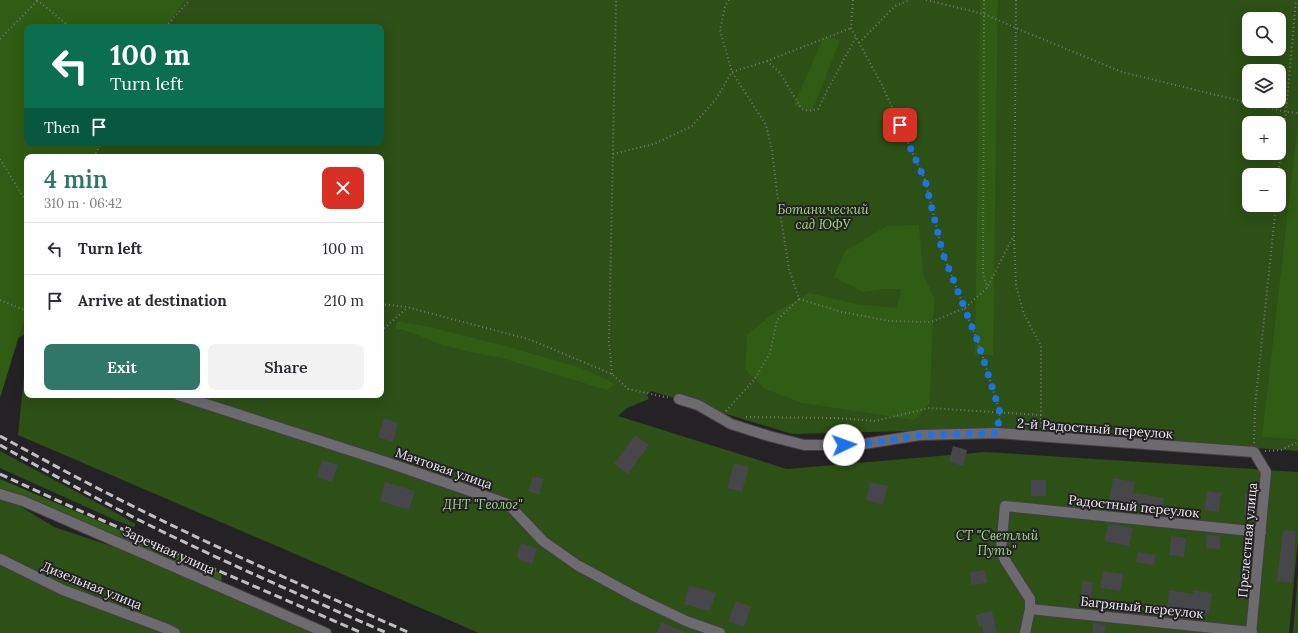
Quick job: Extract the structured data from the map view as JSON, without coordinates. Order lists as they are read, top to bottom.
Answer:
{
  "streets": {
    "street": [
      "2-й Радостный переулок",
      "Мачтовая улица",
      "Радостный переулок",
      "Прелестная улица",
      "Заречная улица",
      "Дизельная улица",
      "Багряный переулок"
    ]
  },
  "crossings": [
    ["2-й Радостный переулок", "Прелестная улица"],
    ["Радостный переулок", "Прелестная улица"],
    ["Радостный переулок", "Багряный переулок"],
    ["Прелестная улица", "Багряный переулок"]
  ],
  "parks": ["Ботанический сад ЮФУ", "ДНТ \"Геолог\"", "СТ \"Светлый Путь\""],
  "page": {
    "map_buttons": ["+", "−"],
    "turn": ["100 m", "Turn left"],
    "then": "Then",
    "heading": ["4 min", "310 m · 06:42"],
    "list": [
      {
        "name": "Turn left",
        "value": "100 m"
      },
      {
        "name": "Arrive at destination",
        "value": "210 m"
      }
    ],
    "buttons": ["Exit", "Share"]
  }
}
